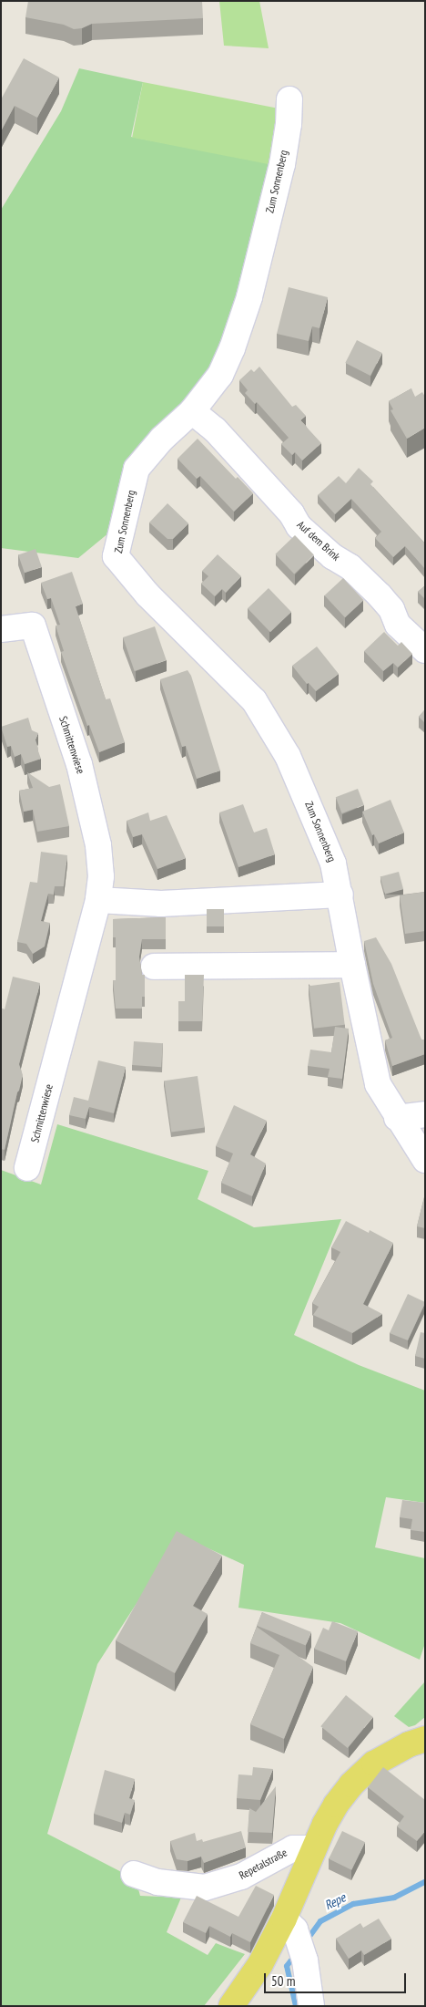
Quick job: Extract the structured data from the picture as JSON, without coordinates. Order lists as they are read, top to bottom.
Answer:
{
  "streets": {
    "street": [
      "Zum Sonnenberg",
      "Auf dem Brink",
      "Schmittenwiese",
      "Repetalstraße"
    ]
  },
  "crossings": [
    ["Zum Sonnenberg", "Auf dem Brink"]
  ],
  "water": ["Repe"],
  "scale_bar": "50 m"
}
